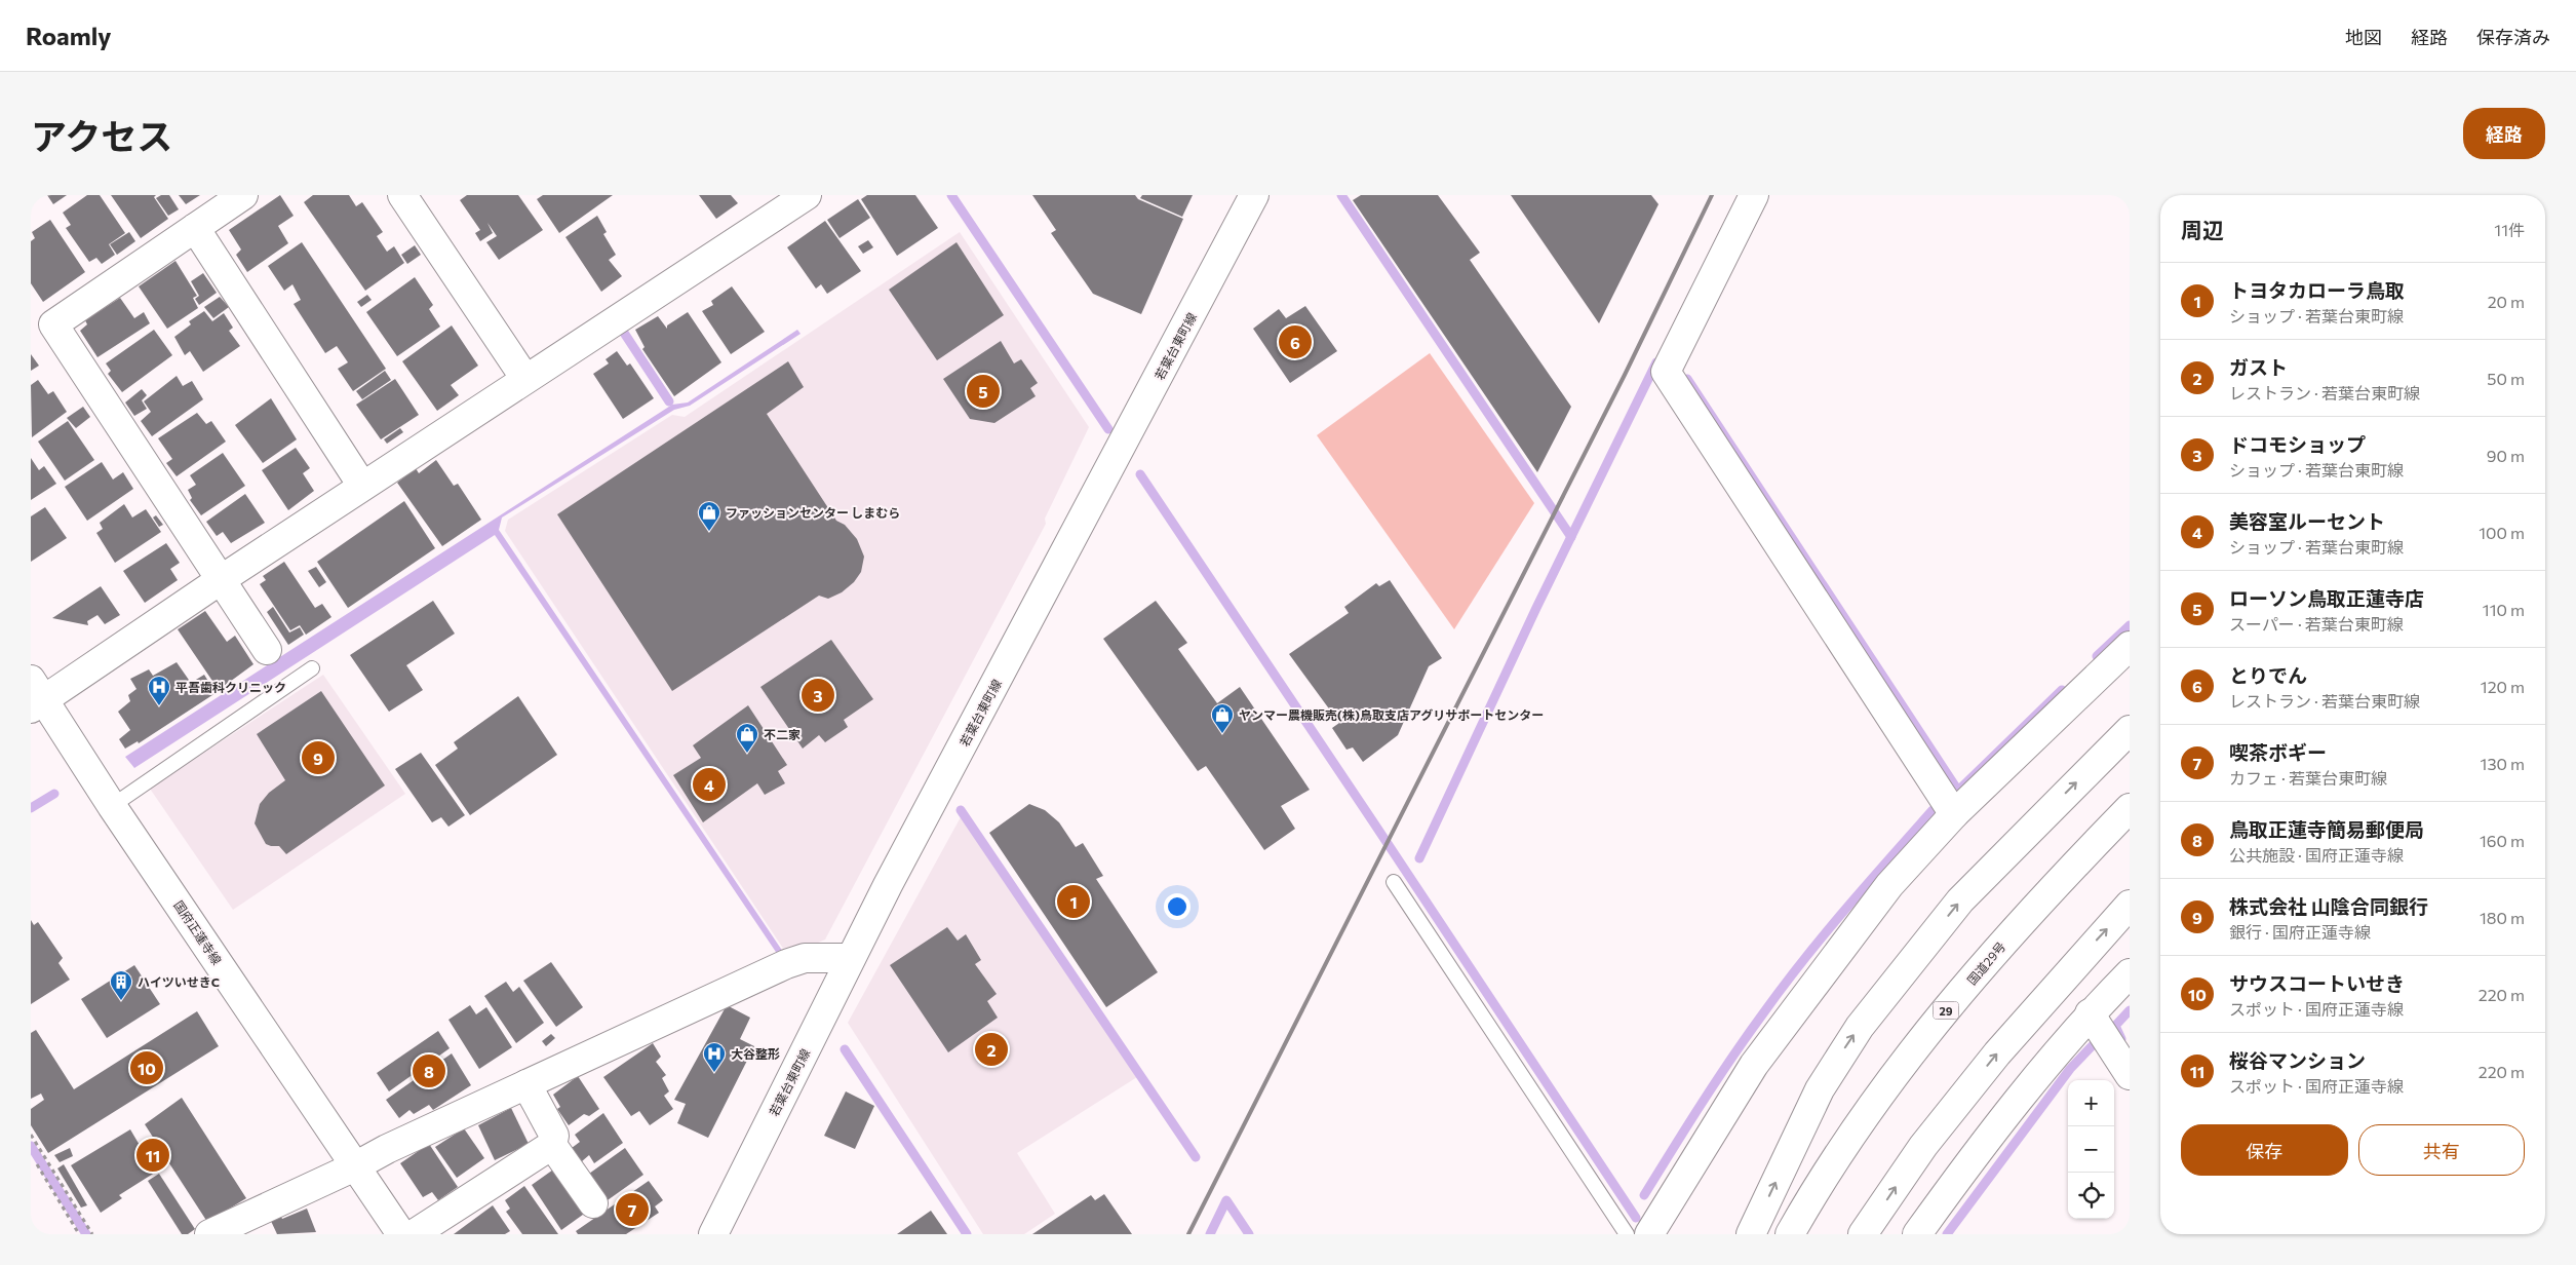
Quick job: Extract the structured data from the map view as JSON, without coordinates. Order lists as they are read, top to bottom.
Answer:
{
  "streets": {
    "main road": [
      "若葉台東町線",
      "国府正蓮寺線",
      "国道29号",
      "29"
    ]
  },
  "places": {
    "shop": ["ファッションセンター しまむら", "ヤンマー農機販売(株)鳥取支店アグリサポートセンター", "不二家"],
    "hospital": ["平吾歯科クリニック", "大谷整形"],
    "building": ["ハイツいせきC"]
  },
  "page": {
    "header": "Roamly",
    "nav": ["地図", "経路", "保存済み"],
    "title": "アクセス",
    "buttons": [
      "経路",
      ["保存", "共有"]
    ],
    "heading": ["周辺", "11件"],
    "list": [
      {
        "mark": "1",
        "name": "トヨタカローラ鳥取",
        "note": "ショップ · 若葉台東町線",
        "value": "20 m"
      },
      {
        "mark": "2",
        "name": "ガスト",
        "note": "レストラン · 若葉台東町線",
        "value": "50 m"
      },
      {
        "mark": "3",
        "name": "ドコモショップ",
        "note": "ショップ · 若葉台東町線",
        "value": "90 m"
      },
      {
        "mark": "4",
        "name": "美容室ルーセント",
        "note": "ショップ · 若葉台東町線",
        "value": "100 m"
      },
      {
        "mark": "5",
        "name": "ローソン鳥取正蓮寺店",
        "note": "スーパー · 若葉台東町線",
        "value": "110 m"
      },
      {
        "mark": "6",
        "name": "とりでん",
        "note": "レストラン · 若葉台東町線",
        "value": "120 m"
      },
      {
        "mark": "7",
        "name": "喫茶ボギー",
        "note": "カフェ · 若葉台東町線",
        "value": "130 m"
      },
      {
        "mark": "8",
        "name": "鳥取正蓮寺簡易郵便局",
        "note": "公共施設 · 国府正蓮寺線",
        "value": "160 m"
      },
      {
        "mark": "9",
        "name": "株式会社 山陰合同銀行",
        "note": "銀行 · 国府正蓮寺線",
        "value": "180 m"
      },
      {
        "mark": "10",
        "name": "サウスコートいせき",
        "note": "スポット · 国府正蓮寺線",
        "value": "220 m"
      },
      {
        "mark": "11",
        "name": "桜谷マンション",
        "note": "スポット · 国府正蓮寺線",
        "value": "220 m"
      }
    ],
    "pins": [
      "6",
      "5",
      "3",
      "9",
      "4",
      "1",
      "2",
      "10",
      "8",
      "11",
      "7"
    ],
    "map_buttons": ["+", "−"]
  }
}
